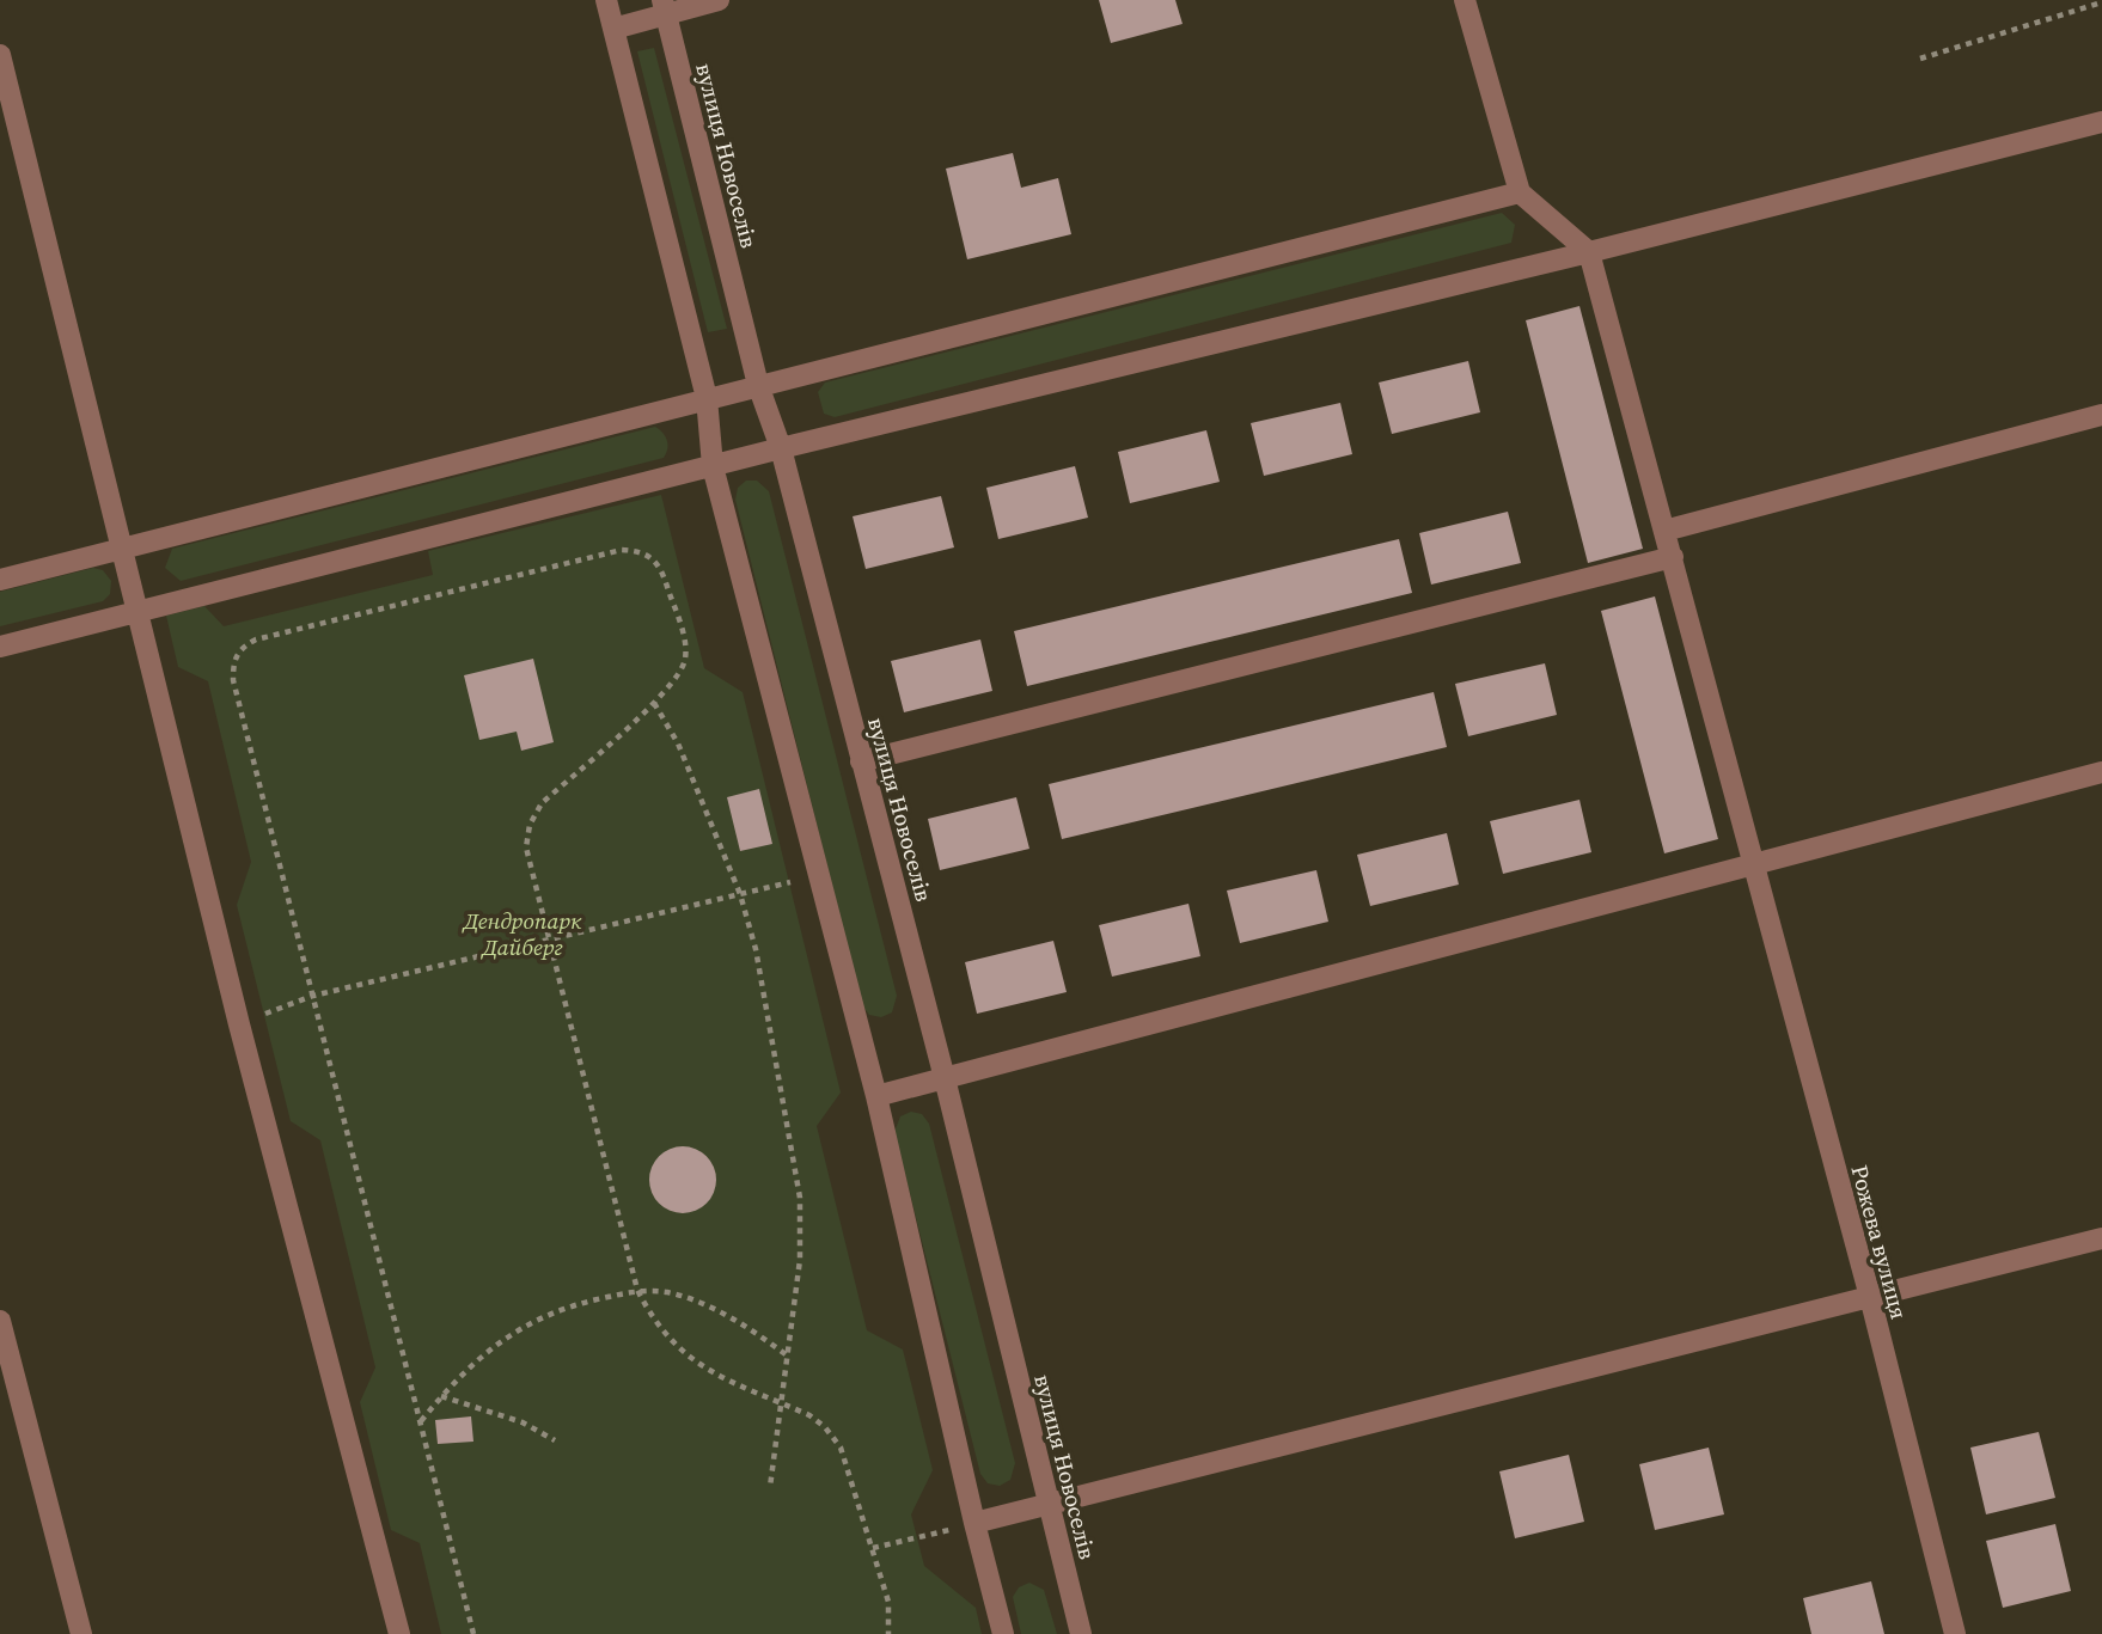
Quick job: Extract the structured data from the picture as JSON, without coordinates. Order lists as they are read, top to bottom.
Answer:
{
  "streets": {
    "street": ["вулиця Новоселів", "Рожева вулиця"]
  },
  "parks": ["Дендропарк Дайберг"]
}
